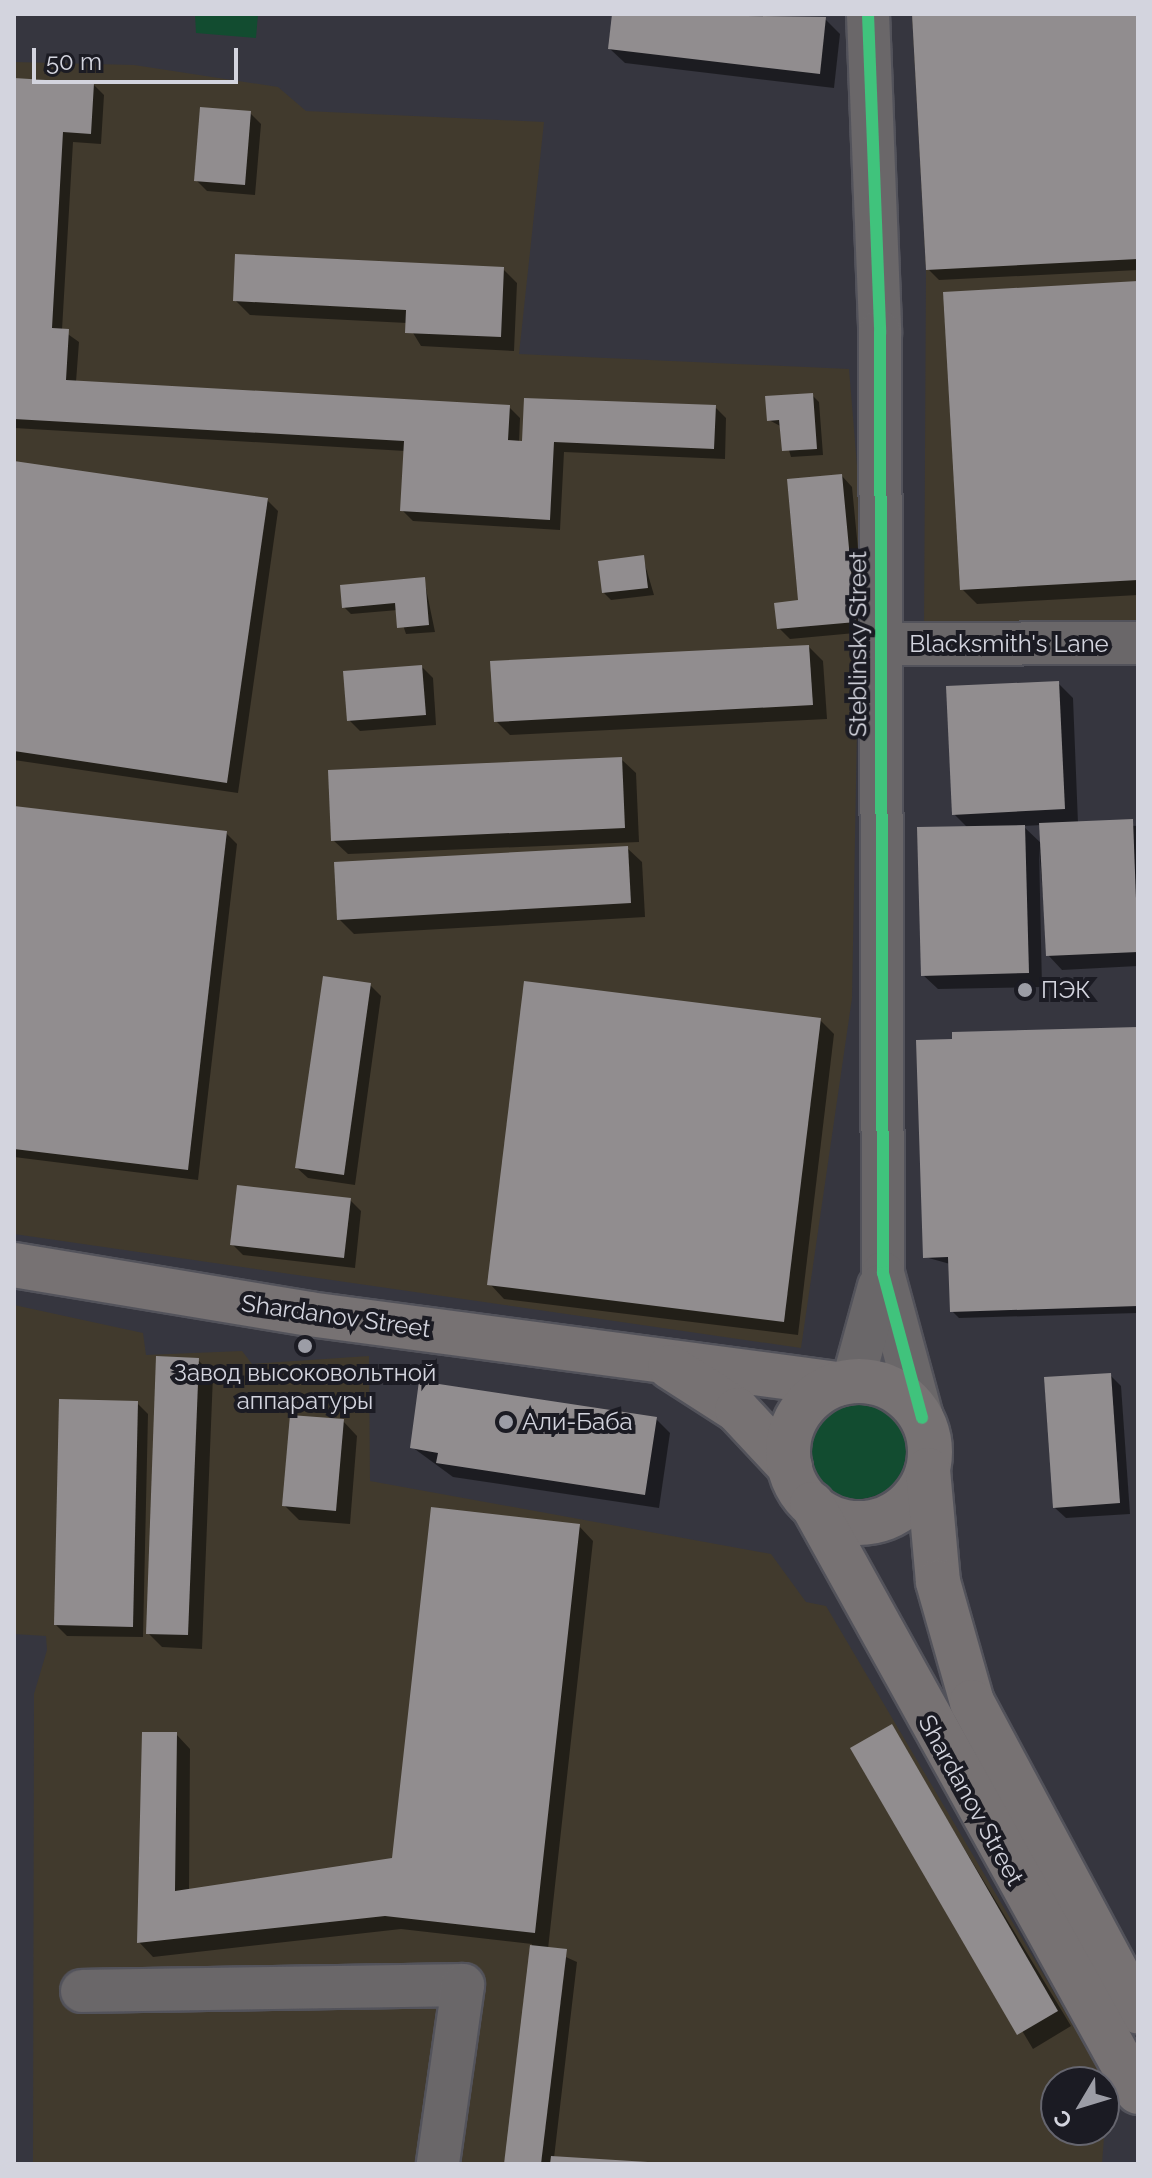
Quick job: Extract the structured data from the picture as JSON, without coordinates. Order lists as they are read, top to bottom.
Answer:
{
  "streets": {
    "main road": ["Shardanov Street"],
    "street": ["Steblinsky Street", "Blacksmith's Lane"]
  },
  "crossings": [
    ["Steblinsky Street", "Blacksmith's Lane"]
  ],
  "places": ["ПЭК", "Завод высоковольтной аппаратуры", "Али-Баба"],
  "scale_bar": "50 m",
  "north": "bottom left"
}
